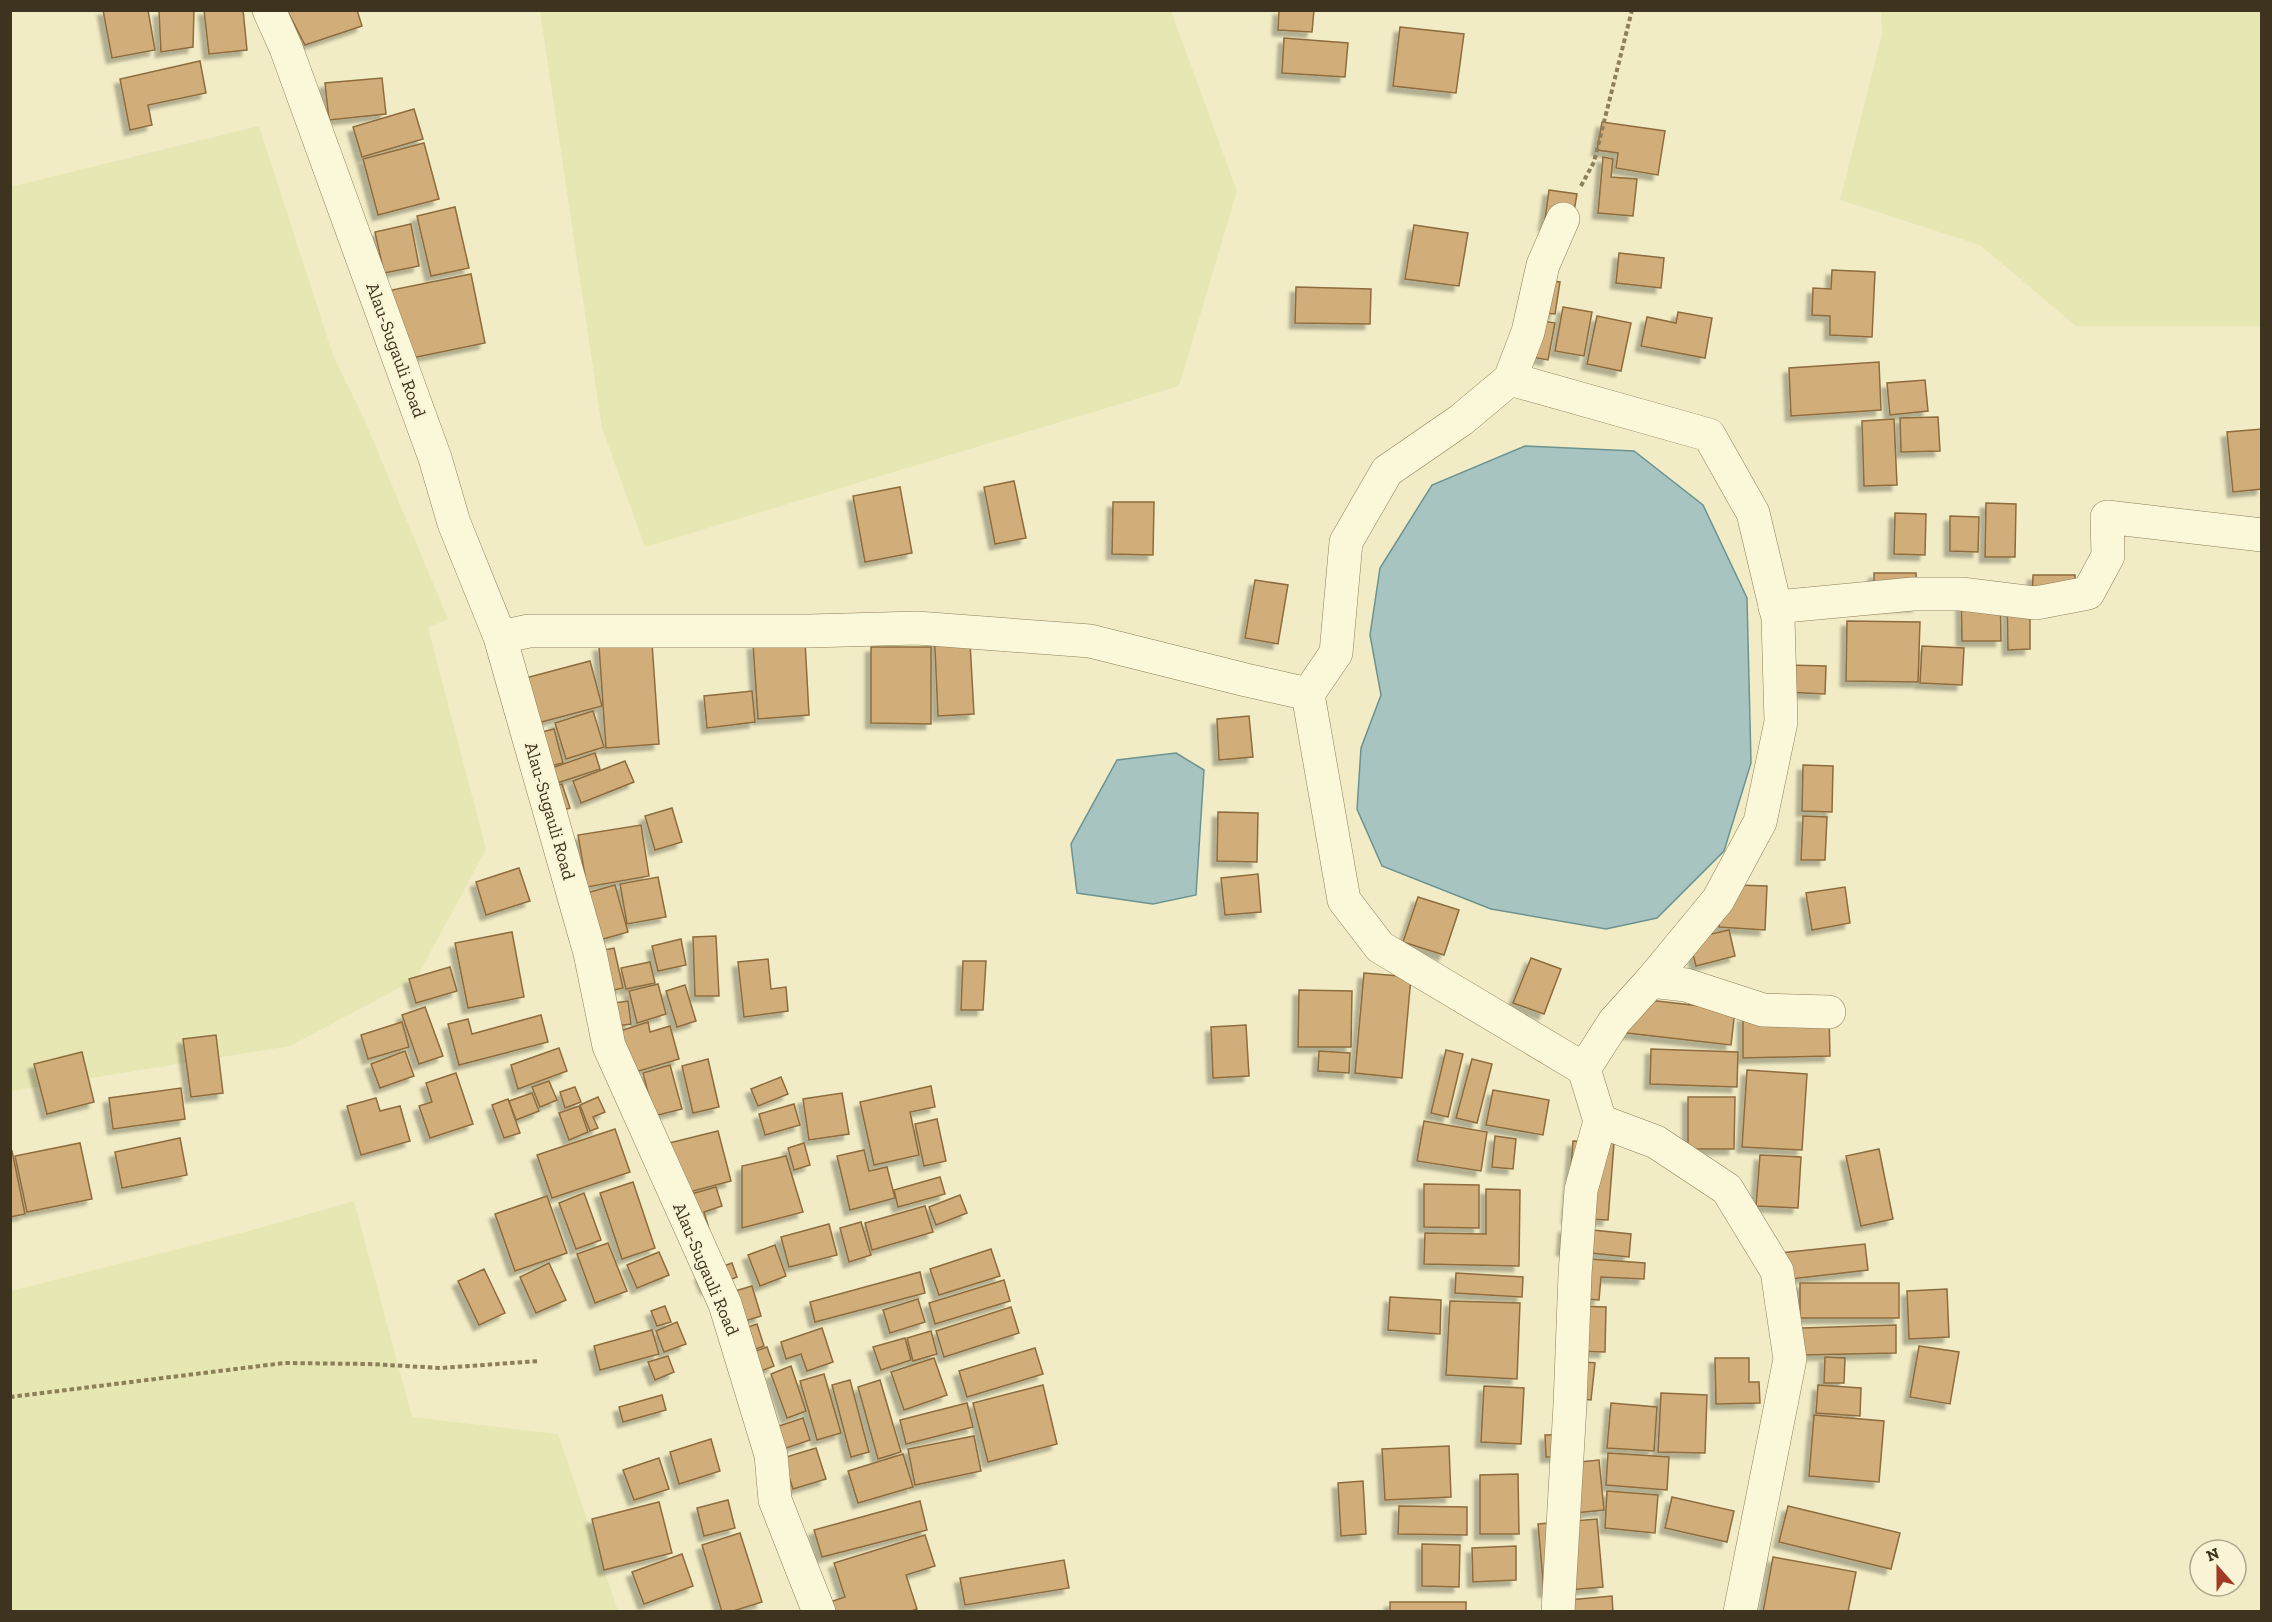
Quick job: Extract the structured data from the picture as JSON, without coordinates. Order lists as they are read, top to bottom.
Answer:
{
  "streets": {
    "street": ["Alau-Sugauli Road"]
  },
  "north": "top"
}
